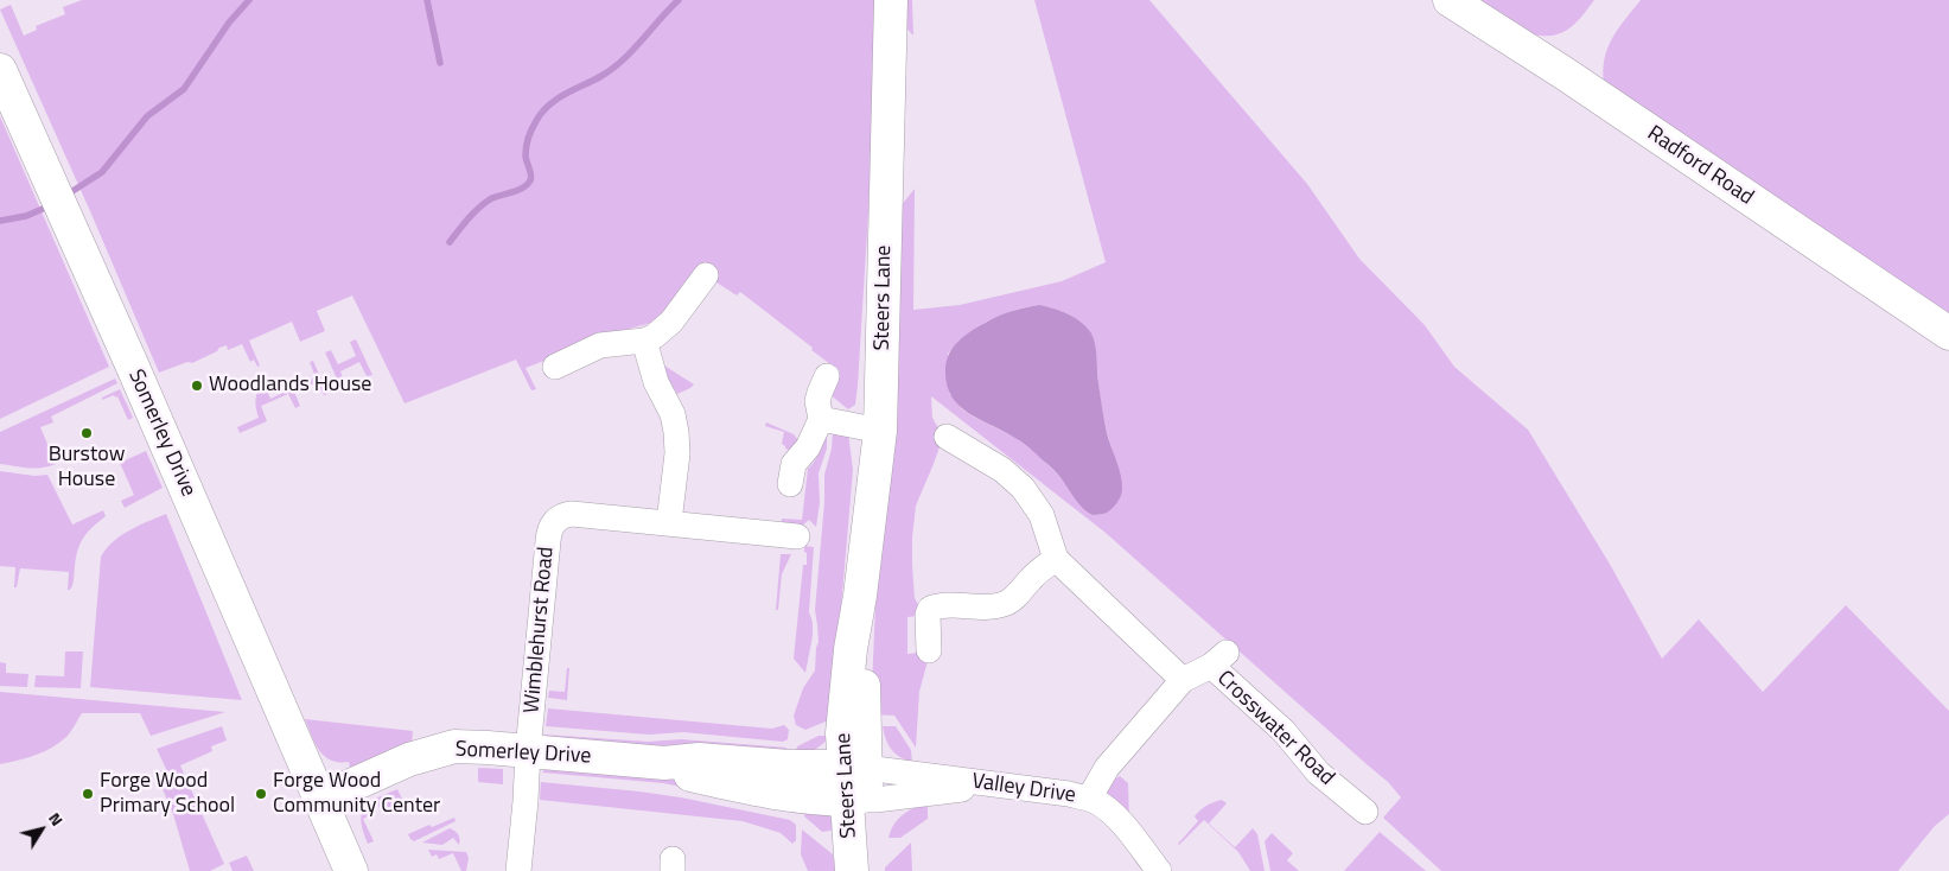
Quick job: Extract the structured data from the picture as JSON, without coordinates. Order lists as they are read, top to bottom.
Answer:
{
  "streets": {
    "street": [
      "Radford Road",
      "Steers Lane",
      "Somerley Drive",
      "Wimblehurst Road",
      "Crosswater Road",
      "Valley Drive"
    ]
  },
  "crossings": [
    ["Steers Lane", "Somerley Drive"],
    ["Steers Lane", "Valley Drive"],
    ["Somerley Drive", "Wimblehurst Road"],
    ["Somerley Drive", "Valley Drive"],
    ["Crosswater Road", "Valley Drive"]
  ],
  "places": [
    "Woodlands House",
    "Burstow House",
    "Forge Wood Primary School",
    "Forge Wood Community Center"
  ],
  "north": "top right"
}
